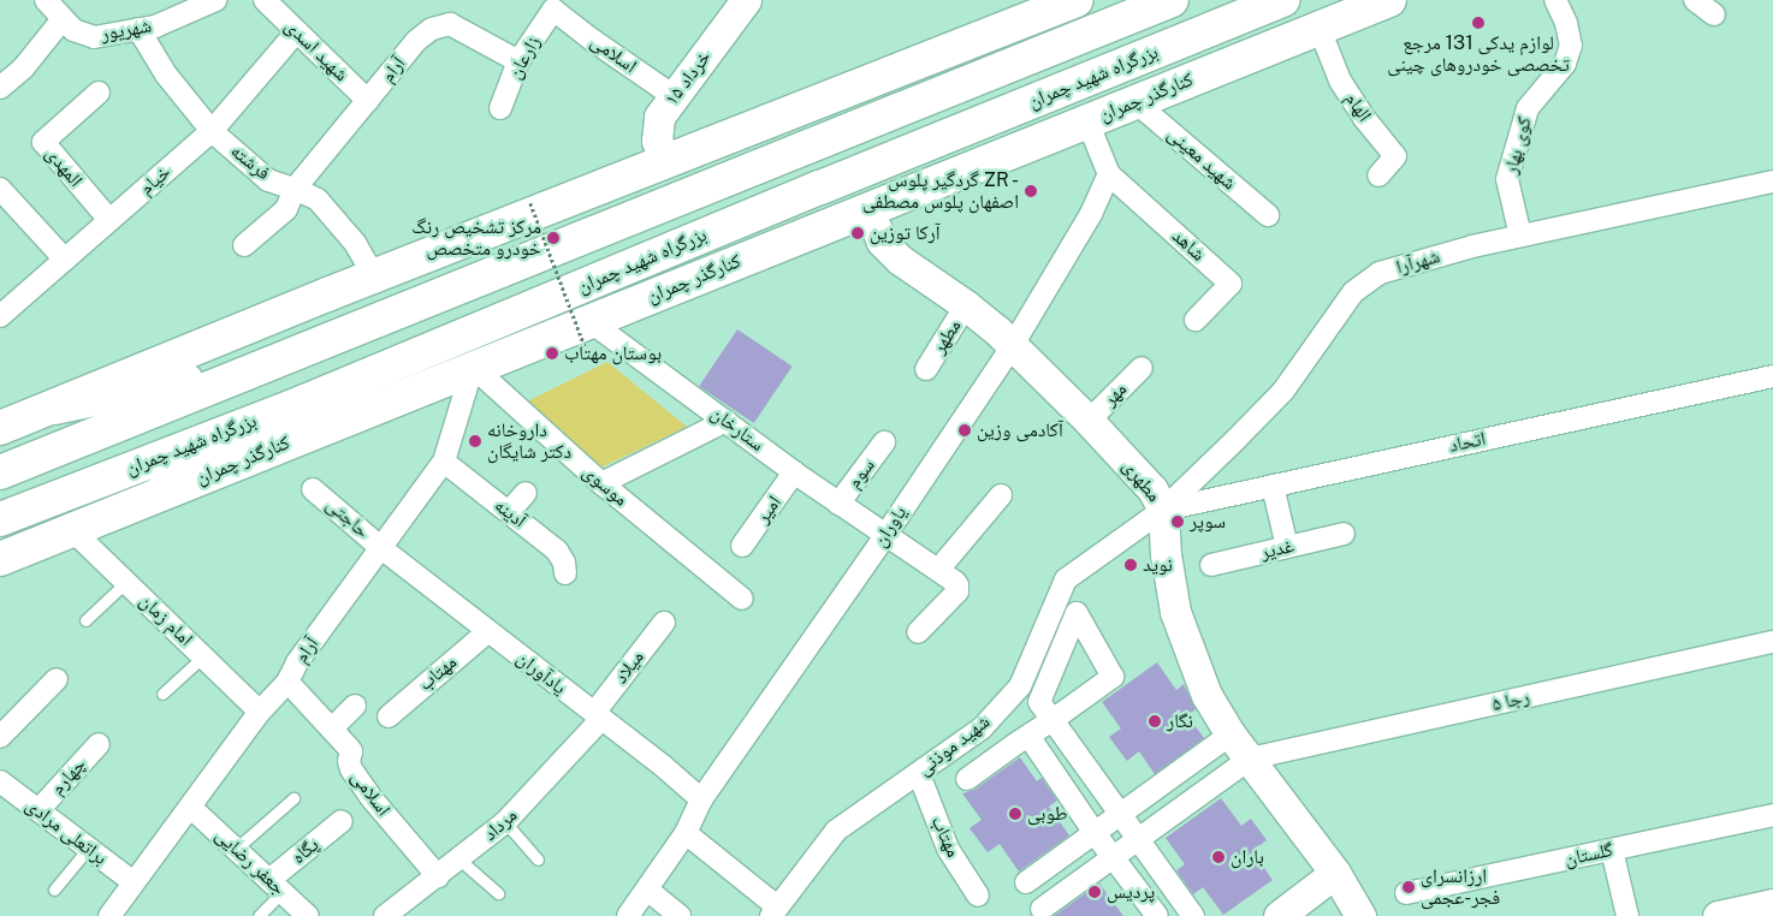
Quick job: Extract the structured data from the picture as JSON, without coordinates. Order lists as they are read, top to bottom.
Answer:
{
  "streets": {
    "main road": ["بزرگراه شهید چمران", "کنارگذر چمران"],
    "street": [
      "شهریور",
      "شهید اسدی",
      "اسلامی",
      "زارعان",
      "آرام",
      "۱۵ خرداد",
      "الهام",
      "کوی بهار",
      "شهید معینی",
      "فرشته",
      "المهدی",
      "خیام",
      "شاهد",
      "شهرآرا",
      "مطهر",
      "مهر",
      "ستارخان",
      "اتحاد",
      "سوم",
      "مطهری",
      "موسوی",
      "امیر",
      "آدینه",
      "حاجتی",
      "یاوران",
      "غدیر",
      "امام زمان",
      "میلاد",
      "مهتاب",
      "یادآوران",
      "رجا ۵",
      "شهید موذنی",
      "چهارم",
      "مرداد",
      "براتعلی مرادی",
      "پگاه",
      "گلستان",
      "جعفر رضایی"
    ]
  },
  "crossings": [
    ["شهریور", "فرشته"],
    ["شهید اسدی", "آرام"],
    ["شهید اسدی", "خیام"],
    ["اسلامی", "زارعان"],
    ["اسلامی", "آرام"],
    ["اسلامی", "۱۵ خرداد"],
    ["اسلامی", "مرداد"],
    ["زارعان", "آرام"],
    ["آرام", "کنارگذر چمران"],
    ["آرام", "فرشته"],
    ["آرام", "موسوی"],
    ["آرام", "آدینه"],
    ["آرام", "حاجتی"],
    ["آرام", "امام زمان"],
    ["آرام", "یادآوران"],
    ["آرام", "براتعلی مرادی"],
    ["آرام", "جعفر رضایی"],
    ["کنارگذر چمران", "الهام"],
    ["کنارگذر چمران", "شهید معینی"],
    ["کنارگذر چمران", "ستارخان"],
    ["کنارگذر چمران", "مطهری"],
    ["کنارگذر چمران", "موسوی"],
    ["کنارگذر چمران", "امام زمان"],
    ["کوی بهار", "شهرآرا"],
    ["فرشته", "خیام"],
    ["المهدی", "خیام"],
    ["شاهد", "یاوران"],
    ["شهرآرا", "اتحاد"],
    ["شهرآرا", "مطهری"],
    ["شهرآرا", "شهید موذنی"],
    ["مطهر", "مطهری"],
    ["مهر", "مطهری"],
    ["ستارخان", "سوم"],
    ["ستارخان", "امیر"],
    ["ستارخان", "یاوران"],
    ["اتحاد", "مطهری"],
    ["اتحاد", "شهید موذنی"],
    ["مطهری", "یاوران"],
    ["مطهری", "رجا ۵"],
    ["مطهری", "شهید موذنی"],
    ["حاجتی", "یادآوران"],
    ["یاوران", "یادآوران"],
    ["میلاد", "یادآوران"],
    ["میلاد", "مرداد"],
    ["مهتاب", "یادآوران"],
    ["مهتاب", "شهید موذنی"],
    ["یادآوران", "مرداد"],
    ["چهارم", "براتعلی مرادی"],
    ["پگاه", "جعفر رضایی"]
  ],
  "places": [
    "لوازم یدکی 131 مرجع تخصصی خودروهای چینی",
    "گردگیر پلوس ZR - اصفهان پلوس مصطفی",
    "آرکا توزین",
    "مرکز تشخیص رنگ خودرو متخصص",
    "بوستان مهتاب",
    "آکادمی وزین",
    "داروخانه دکتر شایگان",
    "سوپر",
    "نوید",
    "نگار",
    "طوبی",
    "باران",
    "ارزانسرای فجر-عجمی",
    "پردیس"
  ]
}
